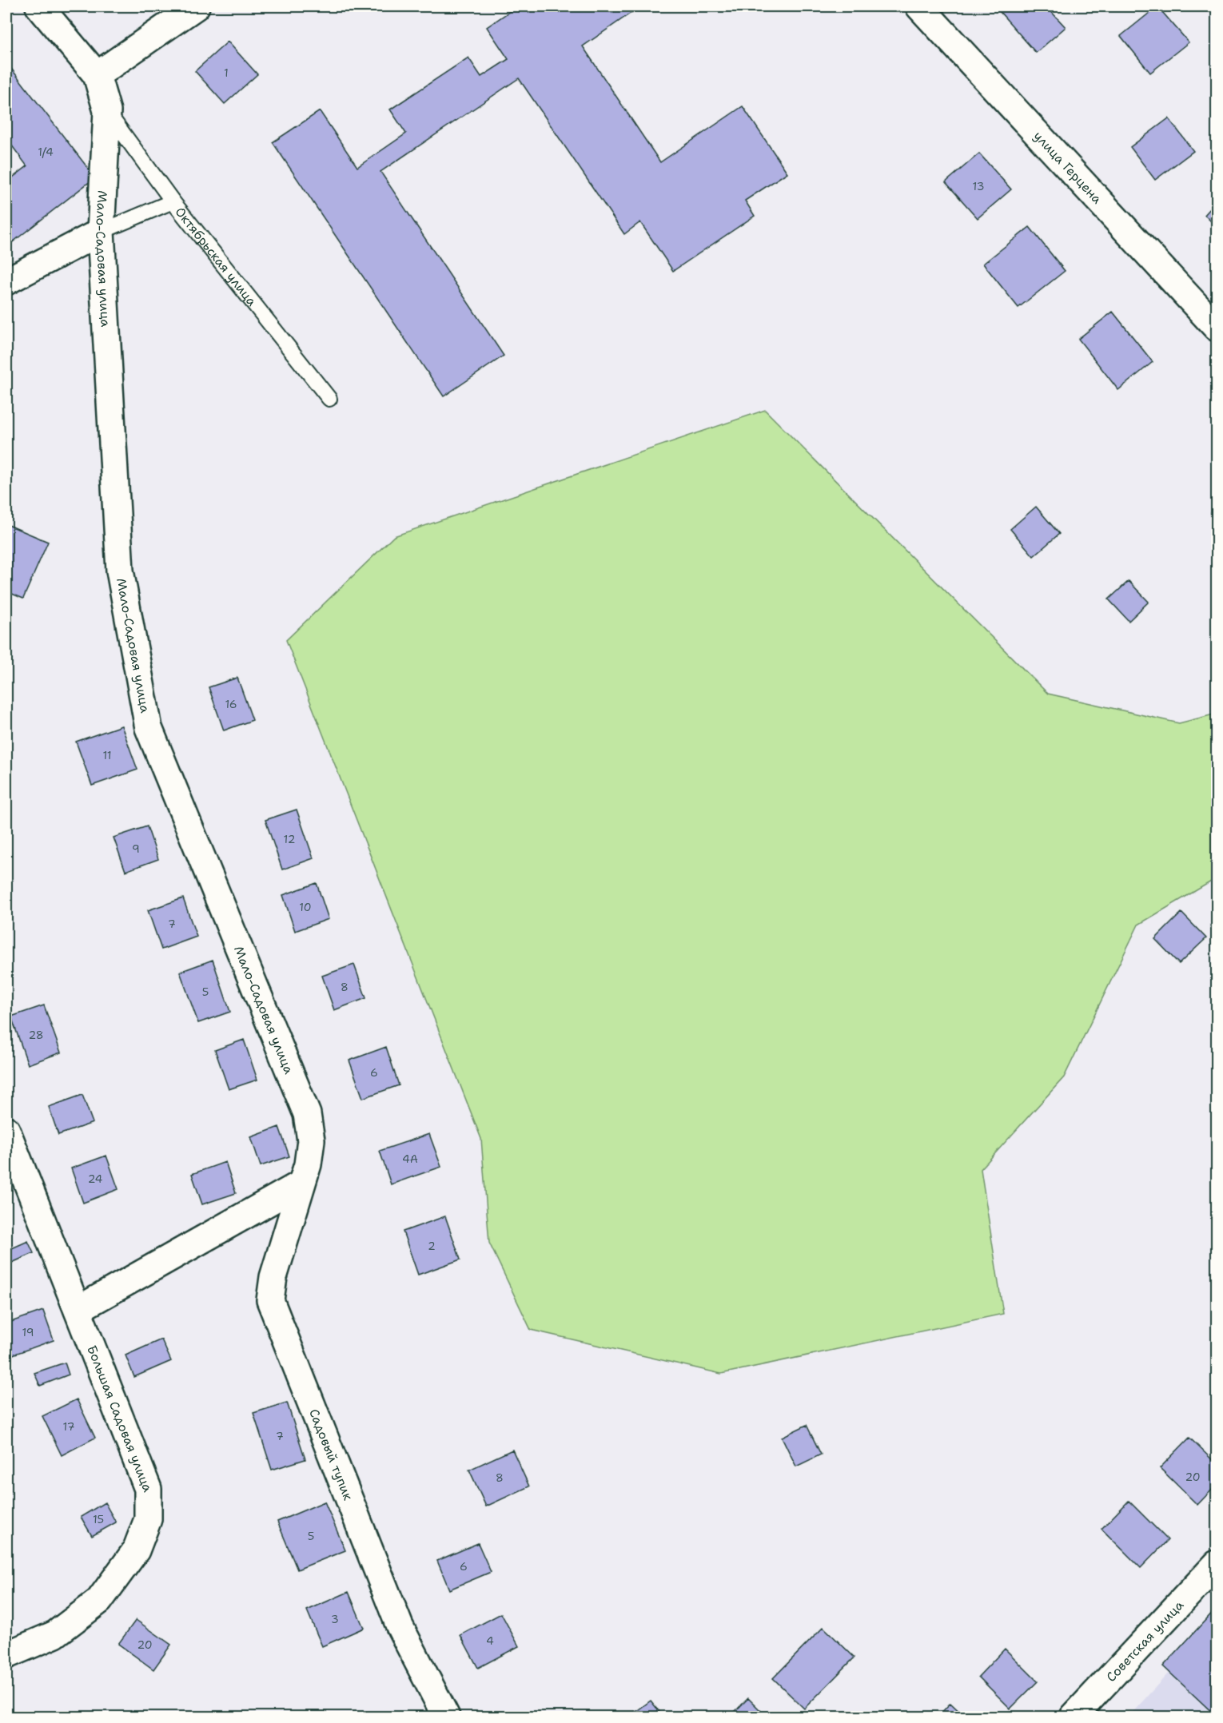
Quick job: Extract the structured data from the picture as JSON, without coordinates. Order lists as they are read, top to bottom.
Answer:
{
  "streets": {
    "street": [
      "улица Герцена",
      "Мало-Садовая улица",
      "Большая Садовая улица",
      "Садовый тупик",
      "Советская улица"
    ],
    "lane": ["Октябрьская улица"]
  },
  "crossings": [
    ["Октябрьская улица", "Мало-Садовая улица"],
    ["Мало-Садовая улица", "Садовый тупик"]
  ],
  "house_numbers": [
    "1",
    "1/4",
    "13",
    "16",
    "11",
    "12",
    "9",
    "10",
    "7",
    "8",
    "5",
    "28",
    "6",
    "4А",
    "24",
    "2",
    "19",
    "17",
    "7",
    "20",
    "8",
    "15",
    "5",
    "6",
    "3",
    "4",
    "20"
  ]
}
